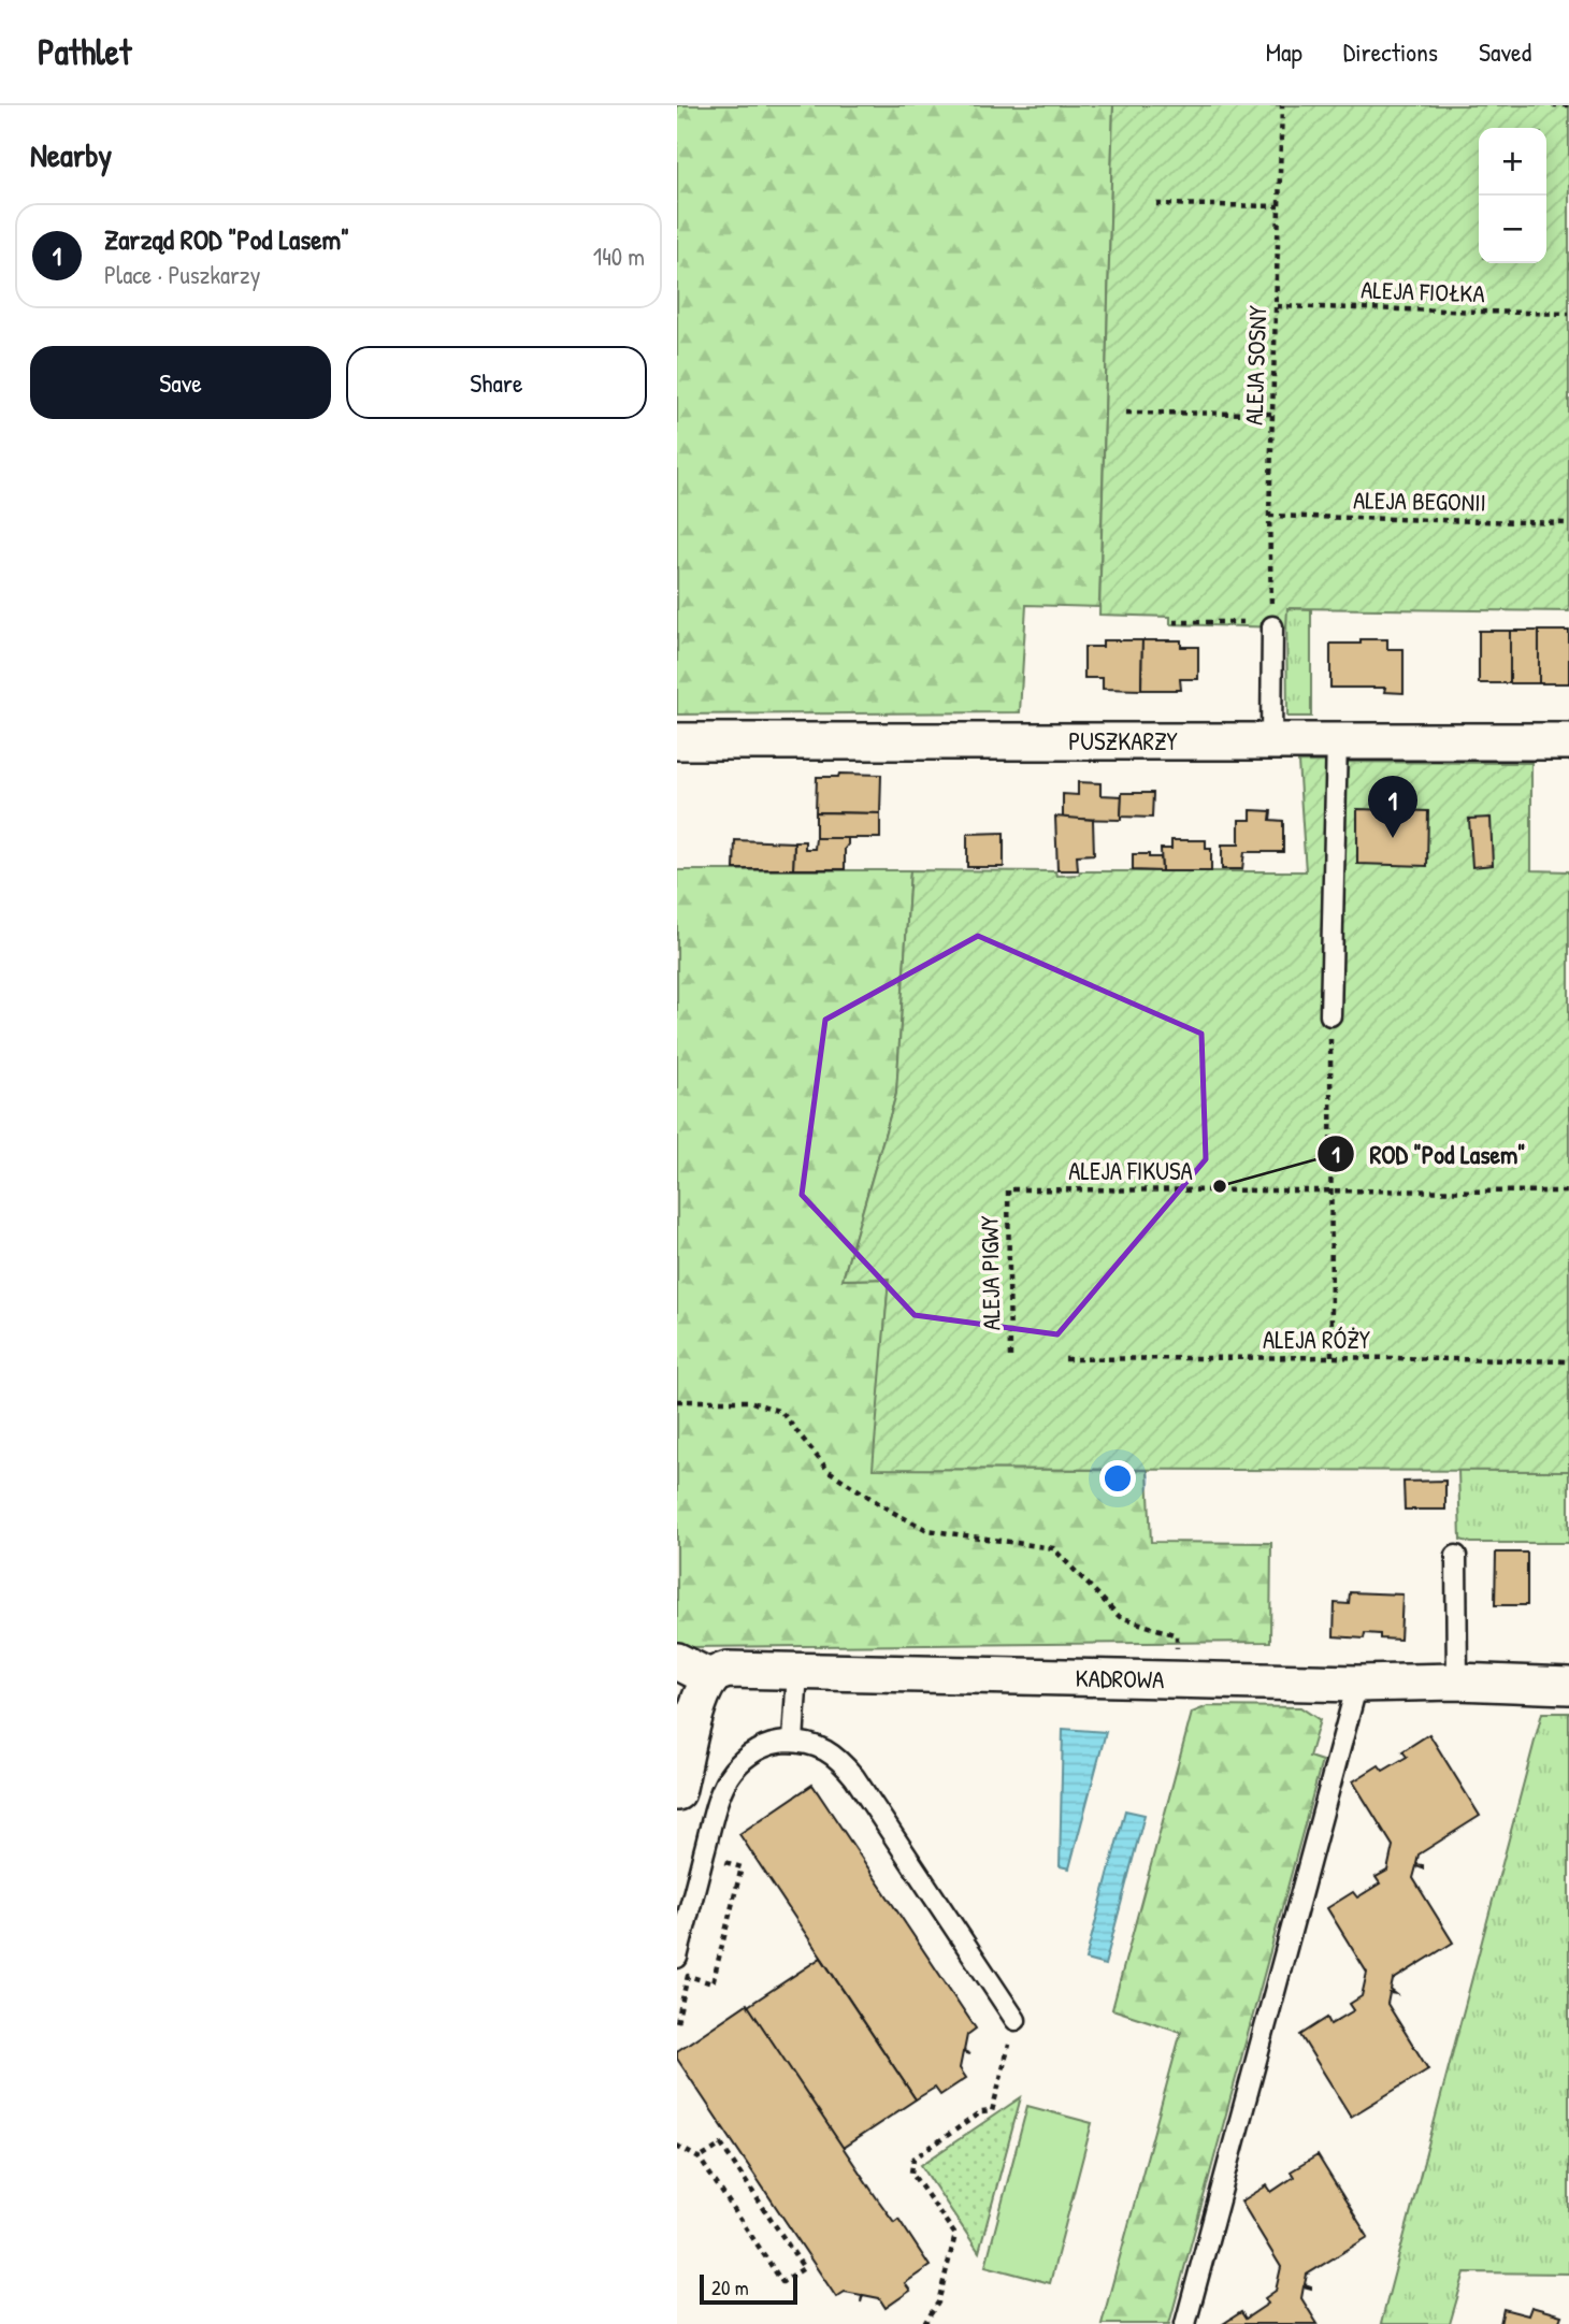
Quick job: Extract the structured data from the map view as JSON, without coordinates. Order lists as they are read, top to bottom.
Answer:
{
  "streets": {
    "street": ["PUSZKARZY", "KADROWA"],
    "path": [
      "ALEJA FIOŁKA",
      "ALEJA SOSNY",
      "ALEJA BEGONII",
      "ALEJA FIKUSA",
      "ALEJA PIGWY",
      "ALEJA RÓŻY"
    ]
  },
  "crossings": [
    ["ALEJA FIOŁKA", "ALEJA SOSNY"],
    ["ALEJA SOSNY", "ALEJA BEGONII"],
    ["ALEJA FIKUSA", "ALEJA PIGWY"]
  ],
  "places": ["ROD \"Pod Lasem\""],
  "scale_bar": "20 m",
  "page": {
    "header": "Pathlet",
    "nav": ["Map", "Directions", "Saved"],
    "heading": "Nearby",
    "map_buttons": ["+", "−"],
    "list": [
      {
        "mark": "1",
        "name": "Zarząd ROD \"Pod Lasem\"",
        "note": "Place · Puszkarzy",
        "value": "140 m"
      }
    ],
    "buttons": ["Save", "Share"],
    "pins": "1",
    "scale": "20 m"
  }
}
